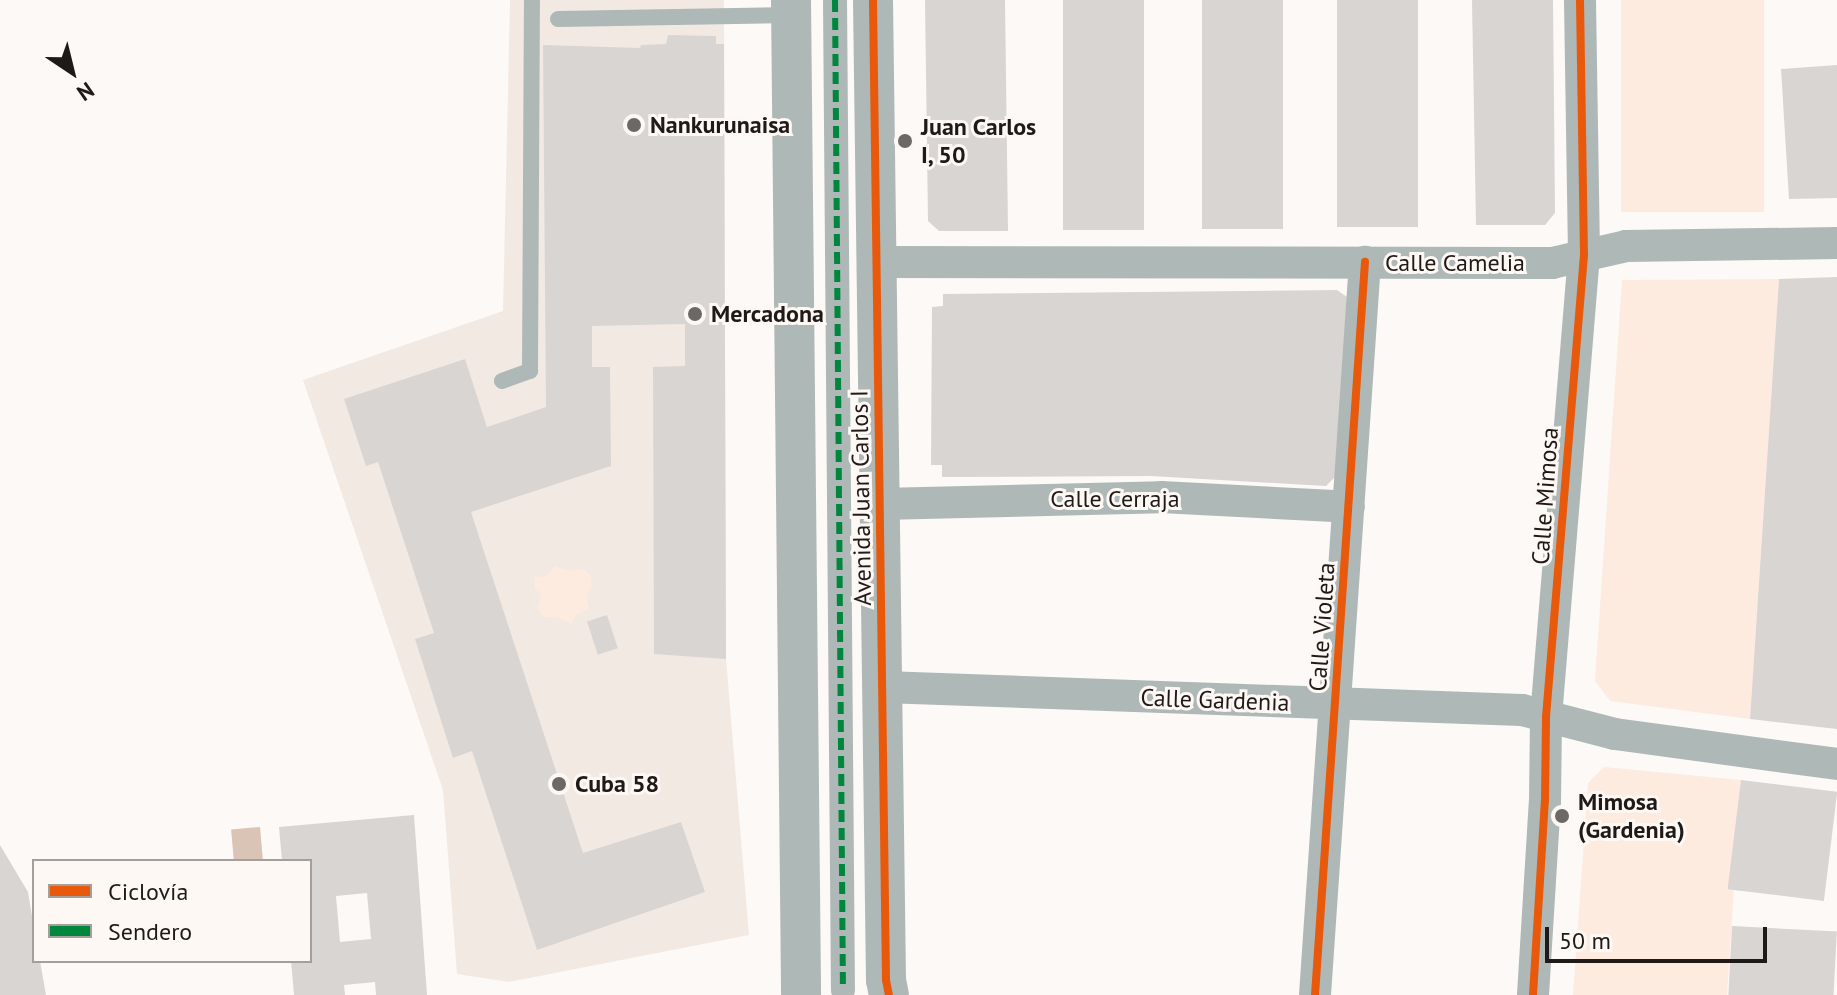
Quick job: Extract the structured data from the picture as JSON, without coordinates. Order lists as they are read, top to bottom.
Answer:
{
  "streets": {
    "street": [
      "Calle Camelia",
      "Calle Mimosa",
      "Avenida Juan Carlos I",
      "Calle Cerraja",
      "Calle Violeta",
      "Calle Gardenia"
    ]
  },
  "crossings": [
    ["Calle Camelia", "Calle Mimosa"],
    ["Calle Camelia", "Avenida Juan Carlos I"],
    ["Calle Camelia", "Calle Violeta"],
    ["Calle Mimosa", "Calle Gardenia"],
    ["Avenida Juan Carlos I", "Calle Cerraja"],
    ["Avenida Juan Carlos I", "Calle Gardenia"],
    ["Calle Cerraja", "Calle Violeta"],
    ["Calle Violeta", "Calle Gardenia"]
  ],
  "places": [
    "Nankurunaisa",
    "Juan Carlos I, 50",
    "Mercadona",
    "Cuba 58",
    "Mimosa (Gardenia)"
  ],
  "legend": ["Ciclovía", "Sendero"],
  "scale_bar": "50 m",
  "north": "bottom right"
}
